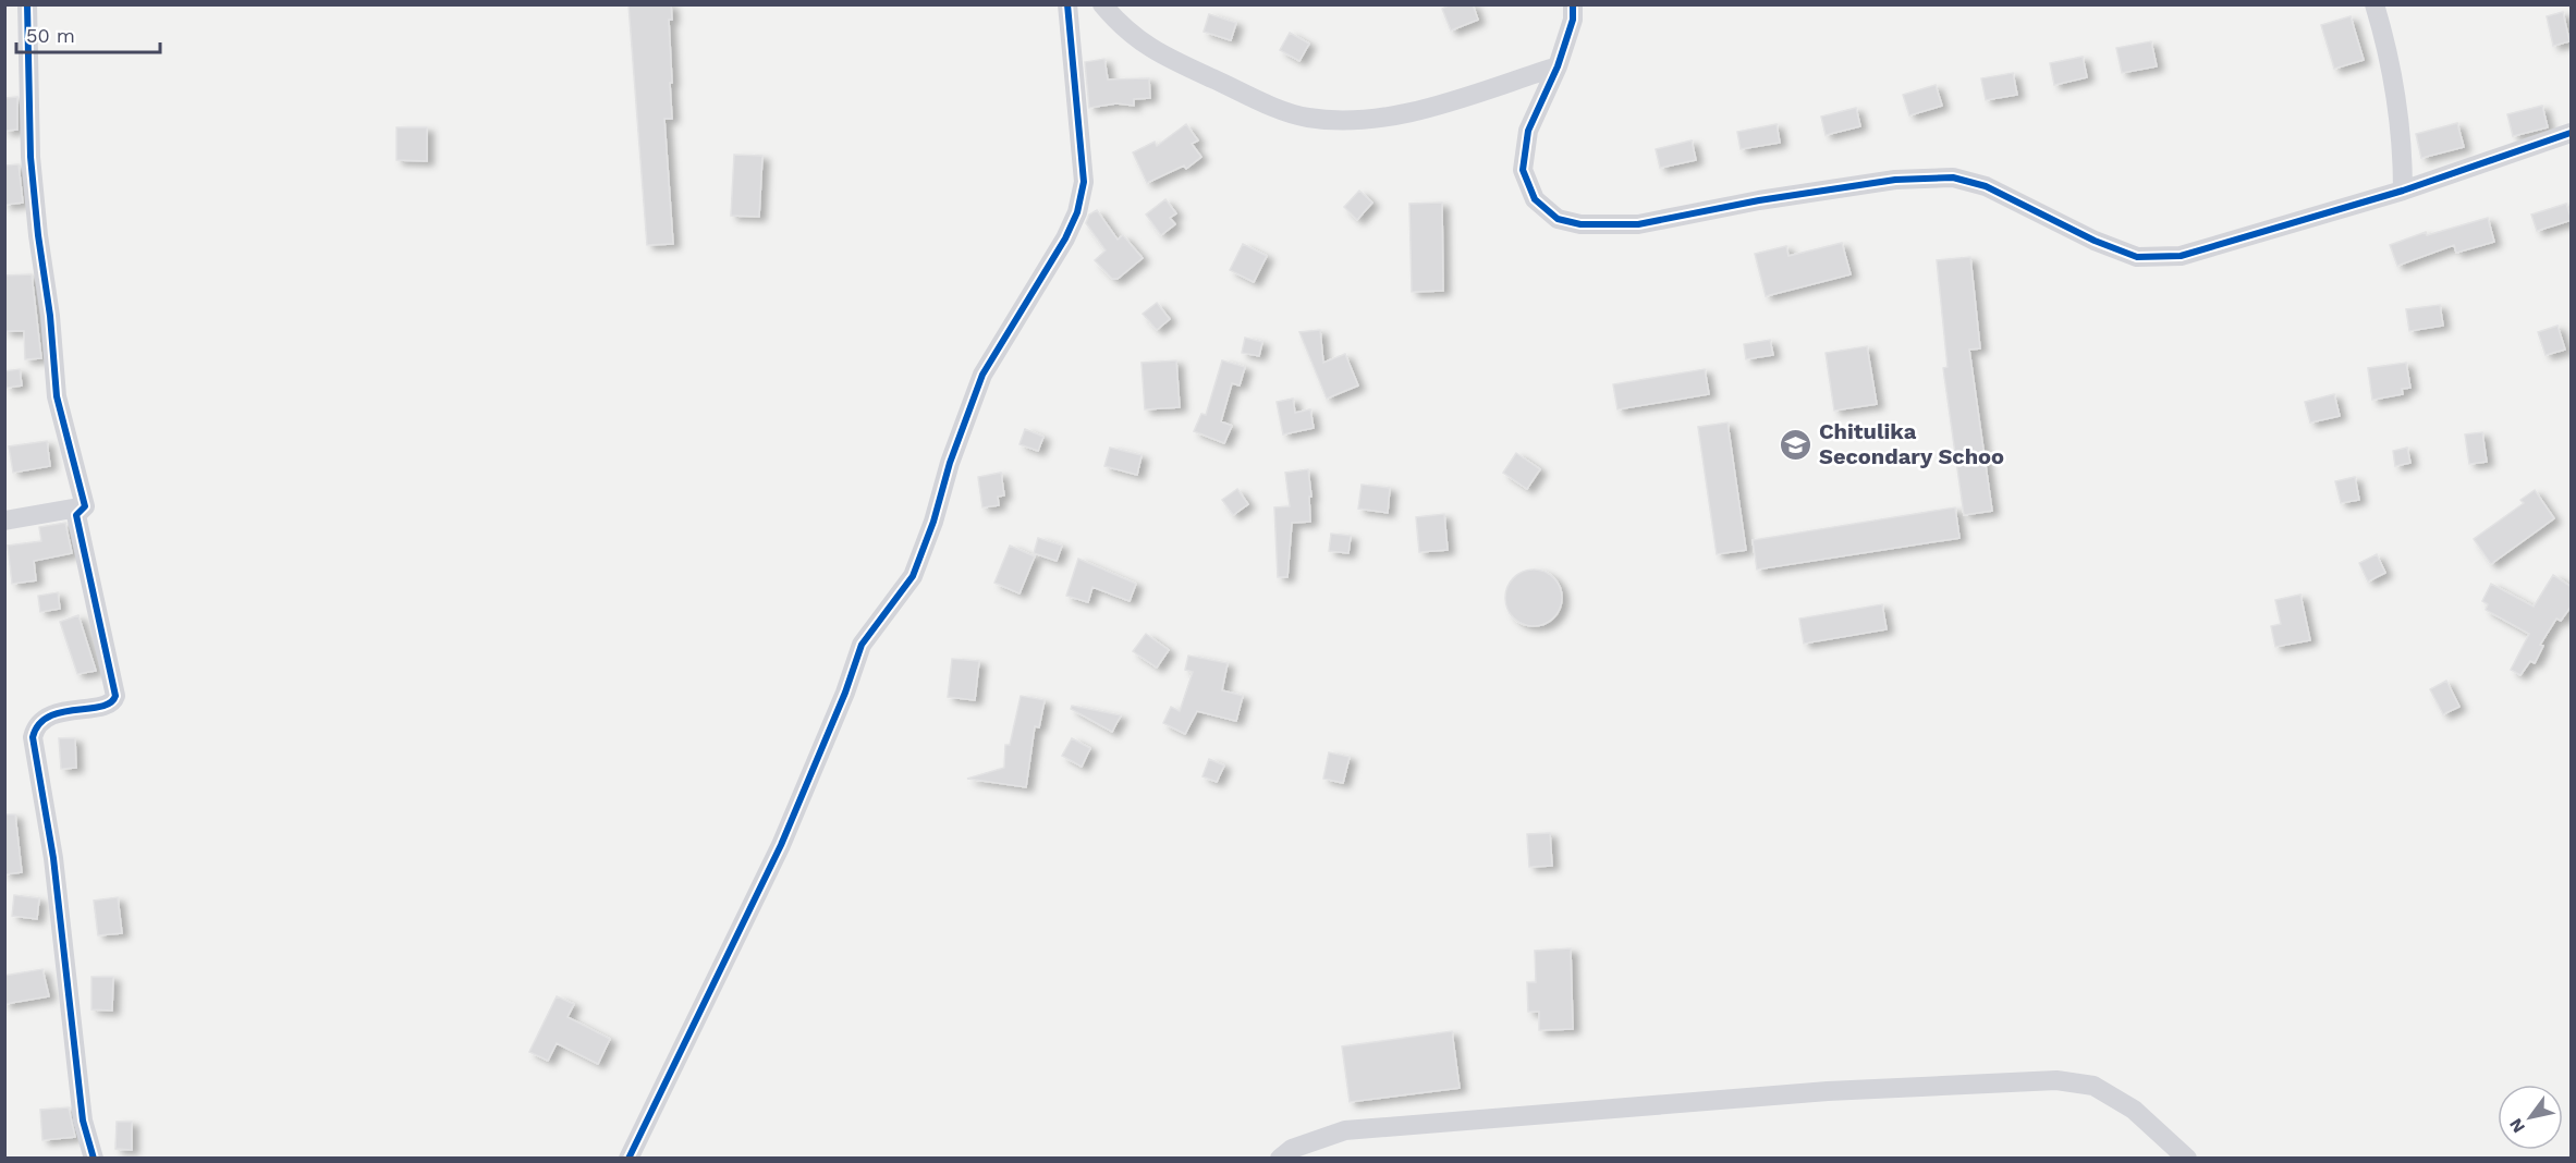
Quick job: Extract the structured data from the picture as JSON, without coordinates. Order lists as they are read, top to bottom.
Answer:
{
  "places": {
    "school or university": ["Chitulika Secondary Schoo"]
  },
  "scale_bar": "50 m",
  "north": "bottom left"
}
